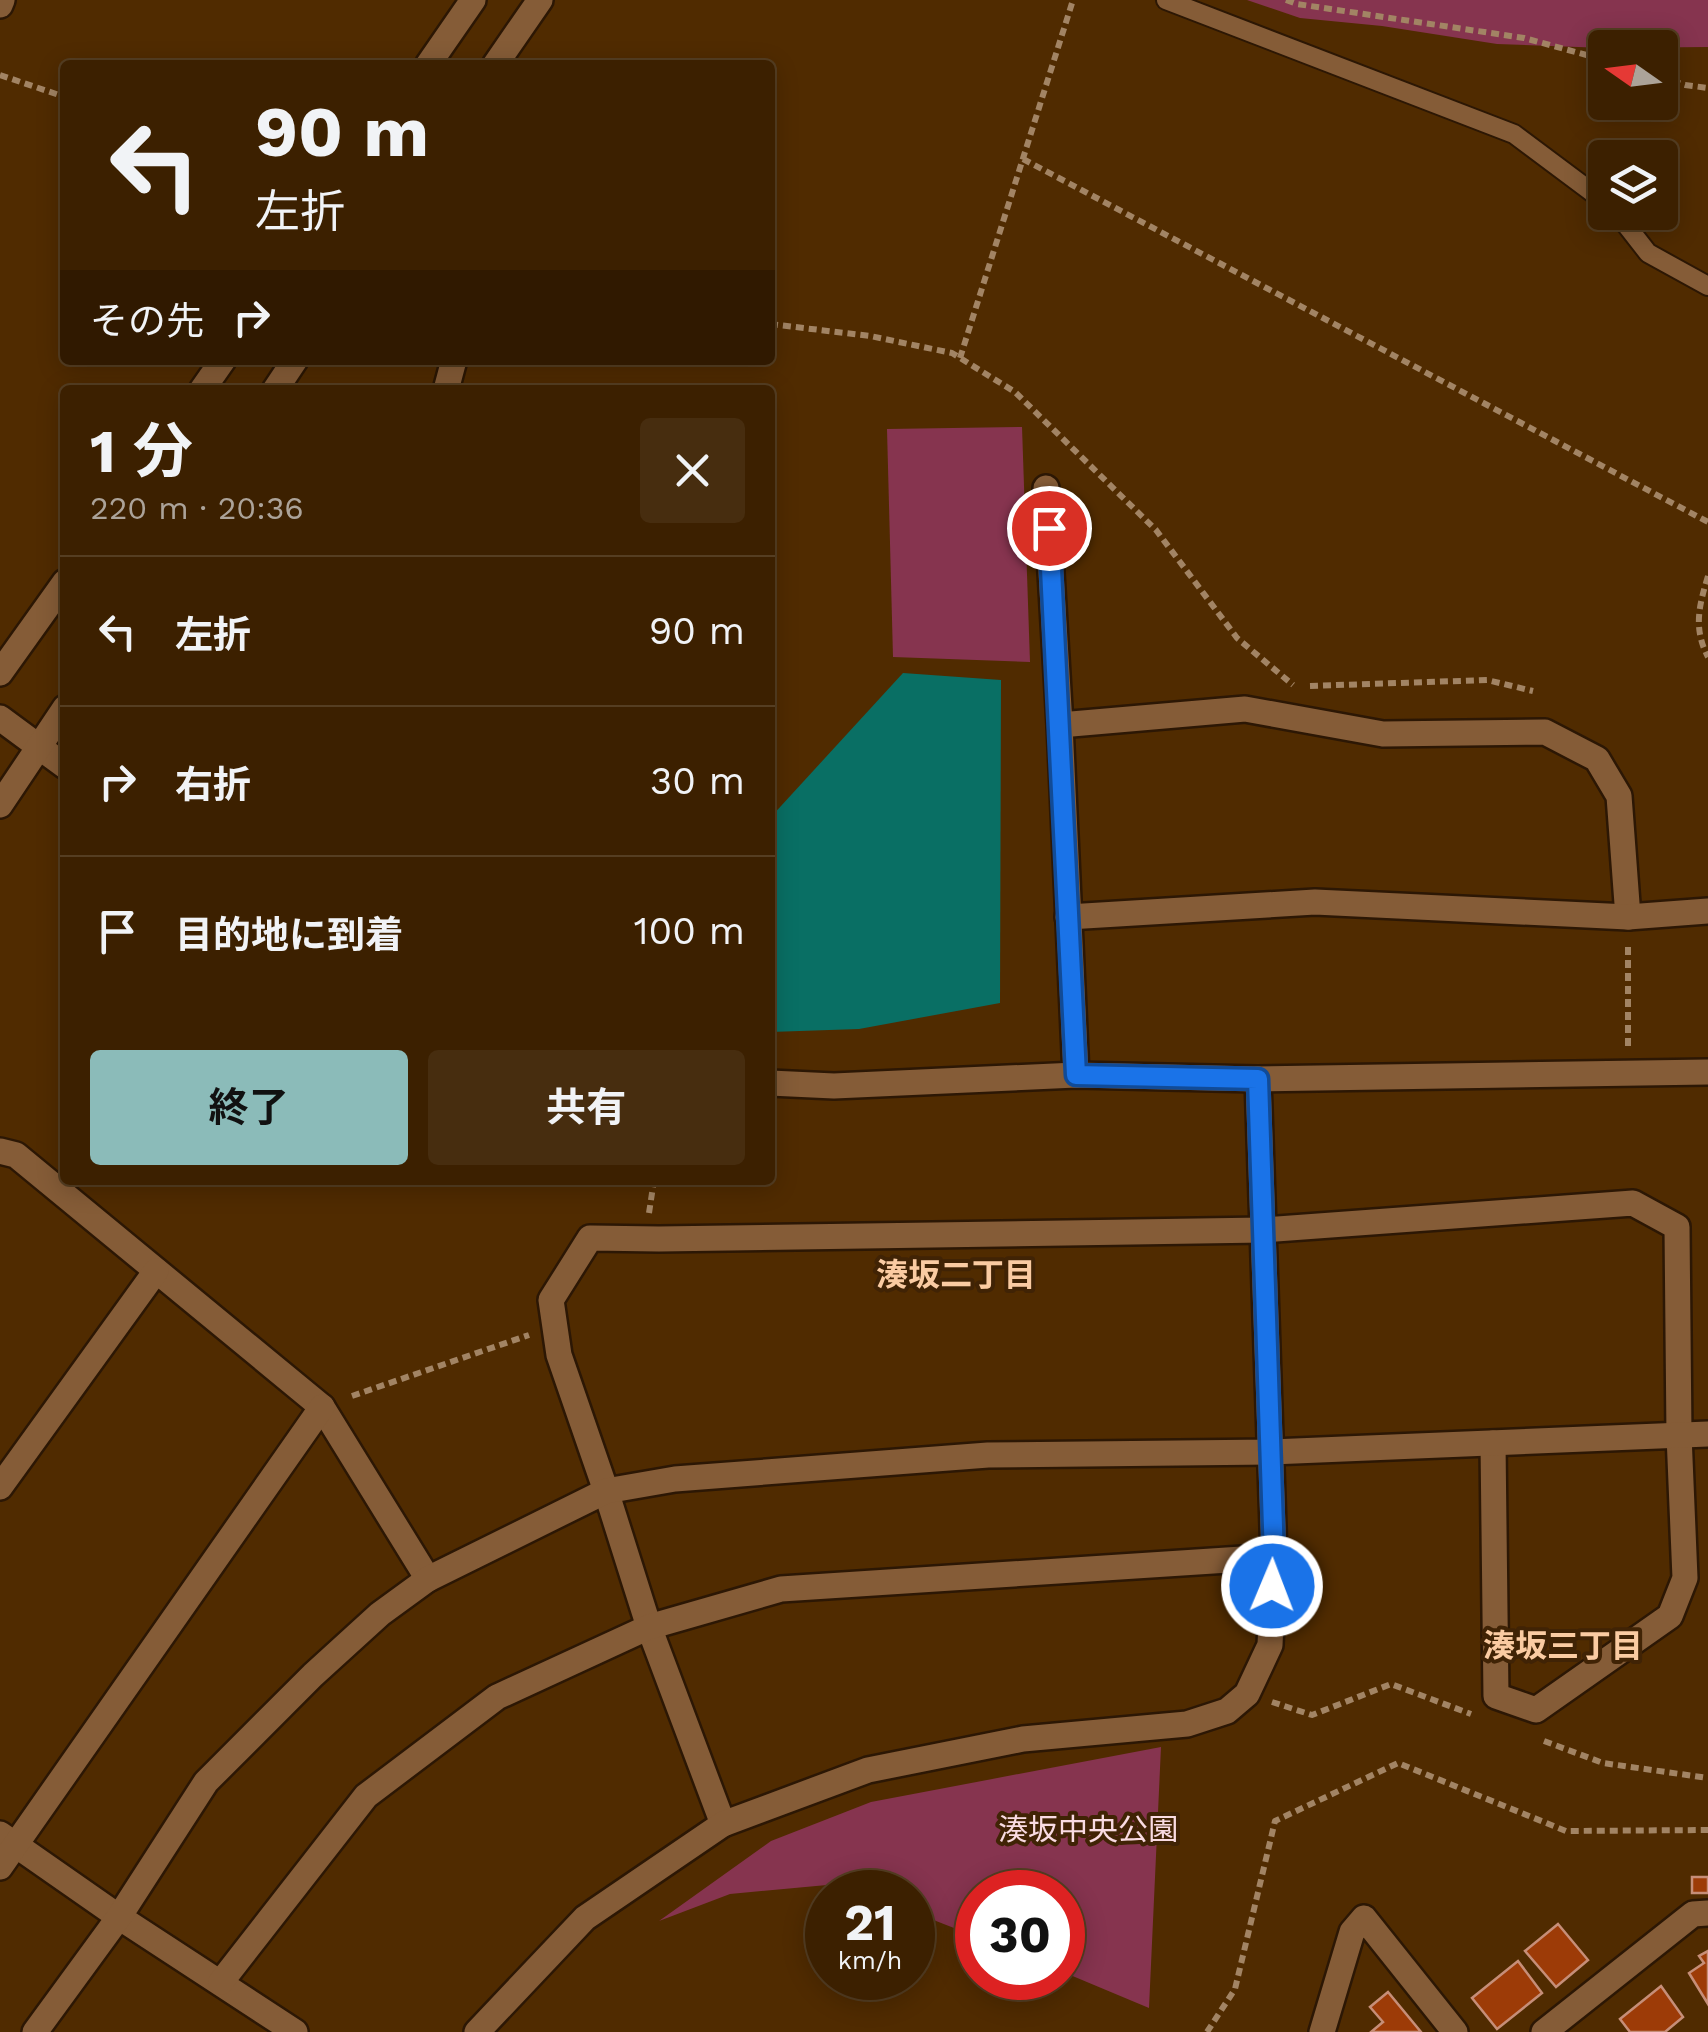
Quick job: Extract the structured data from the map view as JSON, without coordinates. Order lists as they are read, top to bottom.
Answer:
{
  "districts": ["湊坂二丁目", "湊坂三丁目"],
  "parks": ["湊坂中央公園"],
  "north": "left",
  "page": {
    "turn": ["90 m", "左折"],
    "then": "その先",
    "heading": ["1 分", "220 m · 20:36"],
    "list": [
      {
        "name": "左折",
        "value": "90 m"
      },
      {
        "name": "右折",
        "value": "30 m"
      },
      {
        "name": "目的地に到着",
        "value": "100 m"
      }
    ],
    "buttons": ["終了", "共有"],
    "speed": "21 km/h",
    "limit": "30"
  }
}
